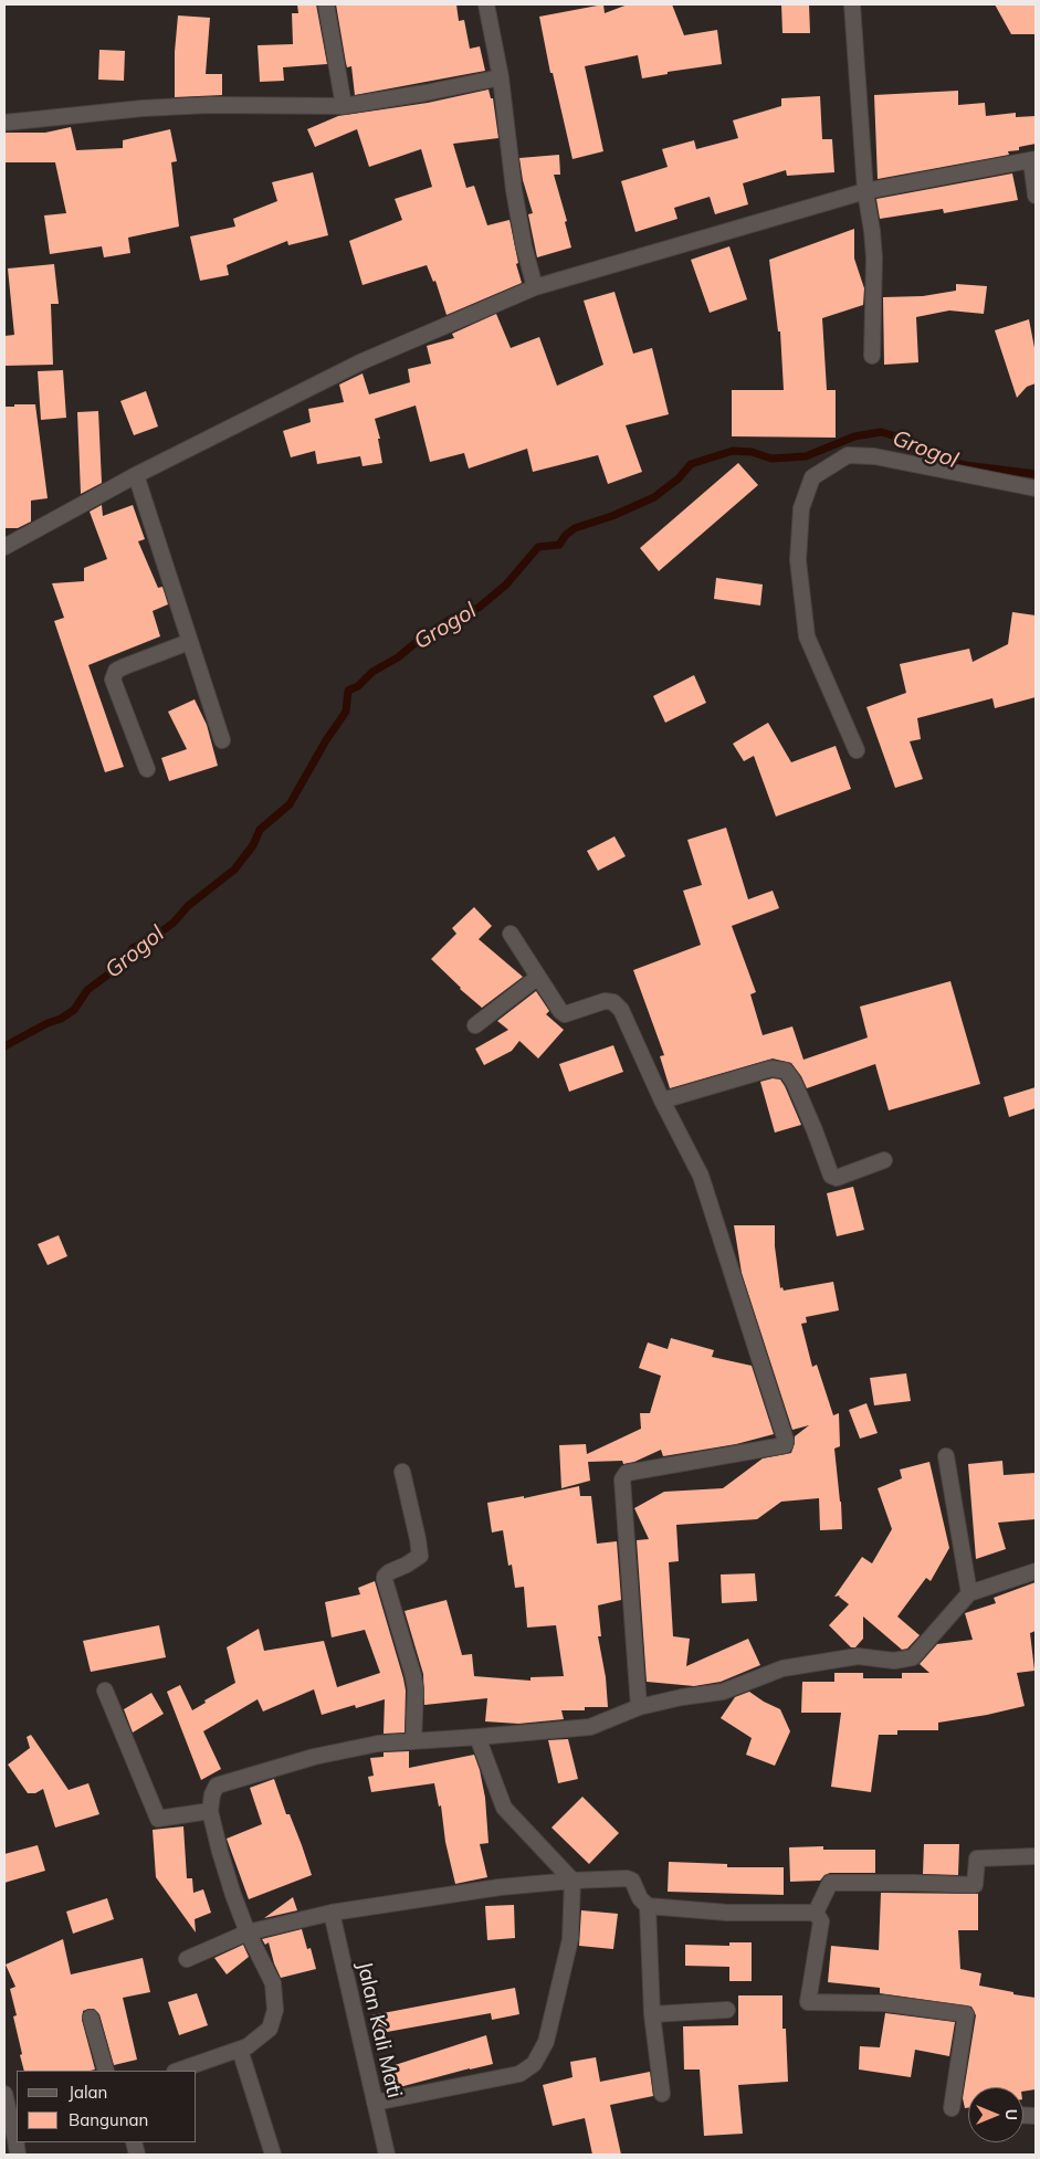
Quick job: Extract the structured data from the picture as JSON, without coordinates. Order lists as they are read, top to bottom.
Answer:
{
  "streets": {
    "street": ["Jalan Kali Mati"]
  },
  "water": ["Grogol"],
  "legend": ["Jalan", "Bangunan"],
  "north": "right"
}
